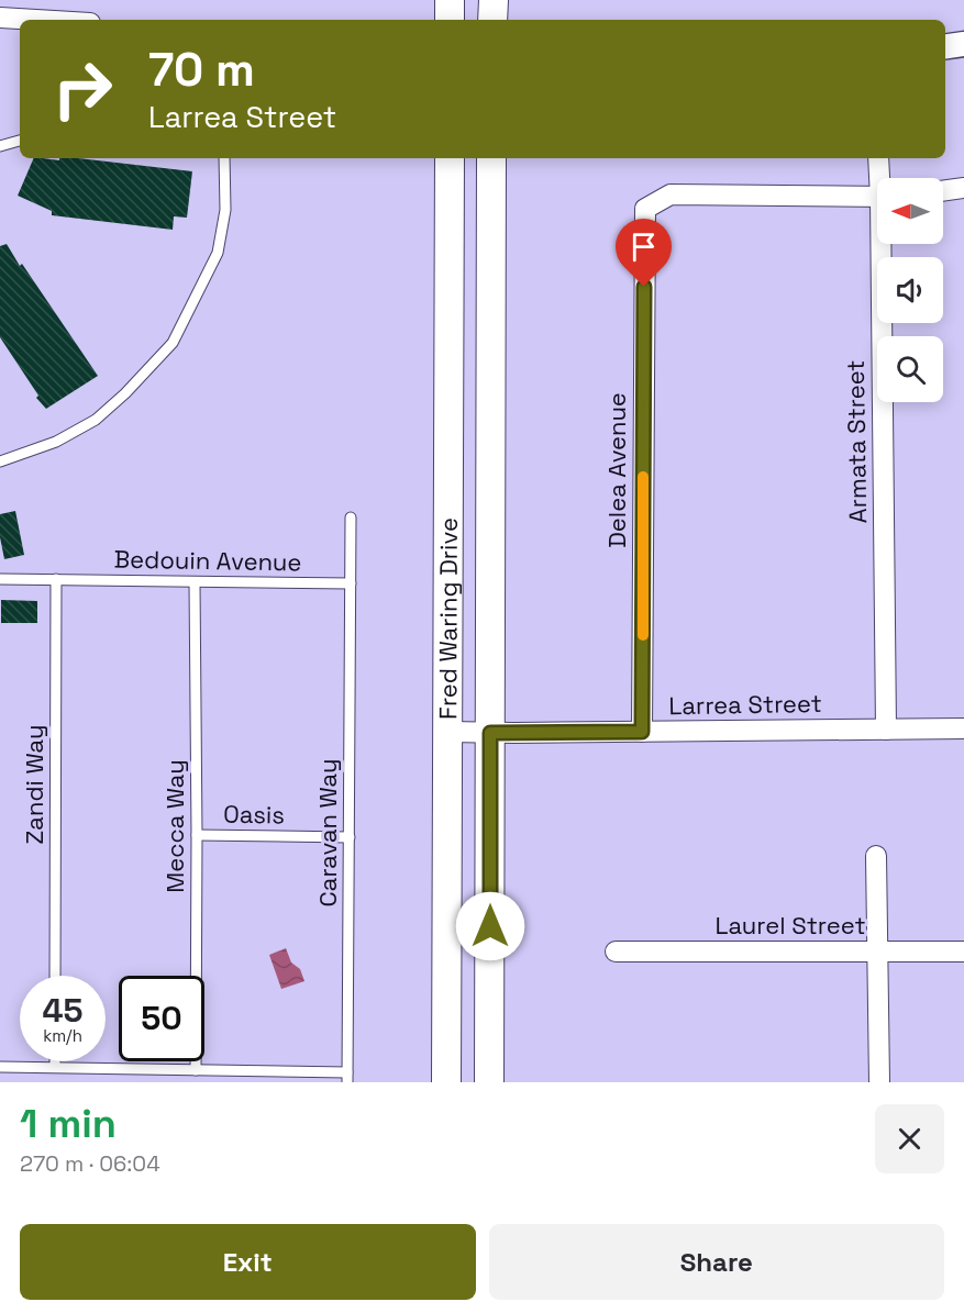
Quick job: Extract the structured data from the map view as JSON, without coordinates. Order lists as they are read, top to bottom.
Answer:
{
  "streets": {
    "main road": ["Fred Waring Drive"],
    "street": [
      "Armata Street",
      "Delea Avenue",
      "Larrea Street",
      "Laurel Street"
    ],
    "lane": [
      "Bedouin Avenue",
      "Zandi Way",
      "Oasis",
      "Mecca Way",
      "Caravan Way"
    ]
  },
  "crossings": [
    ["Armata Street", "Larrea Street"],
    ["Delea Avenue", "Larrea Street"],
    ["Bedouin Avenue", "Zandi Way"],
    ["Bedouin Avenue", "Mecca Way"],
    ["Bedouin Avenue", "Caravan Way"],
    ["Fred Waring Drive", "Larrea Street"],
    ["Oasis", "Mecca Way"],
    ["Oasis", "Caravan Way"]
  ],
  "north": "left",
  "page": {
    "turn": ["70 m", "Larrea Street"],
    "speed": "45 km/h",
    "limit": "50",
    "heading": ["1 min", "270 m · 06:04"],
    "buttons": ["Exit", "Share"]
  }
}
